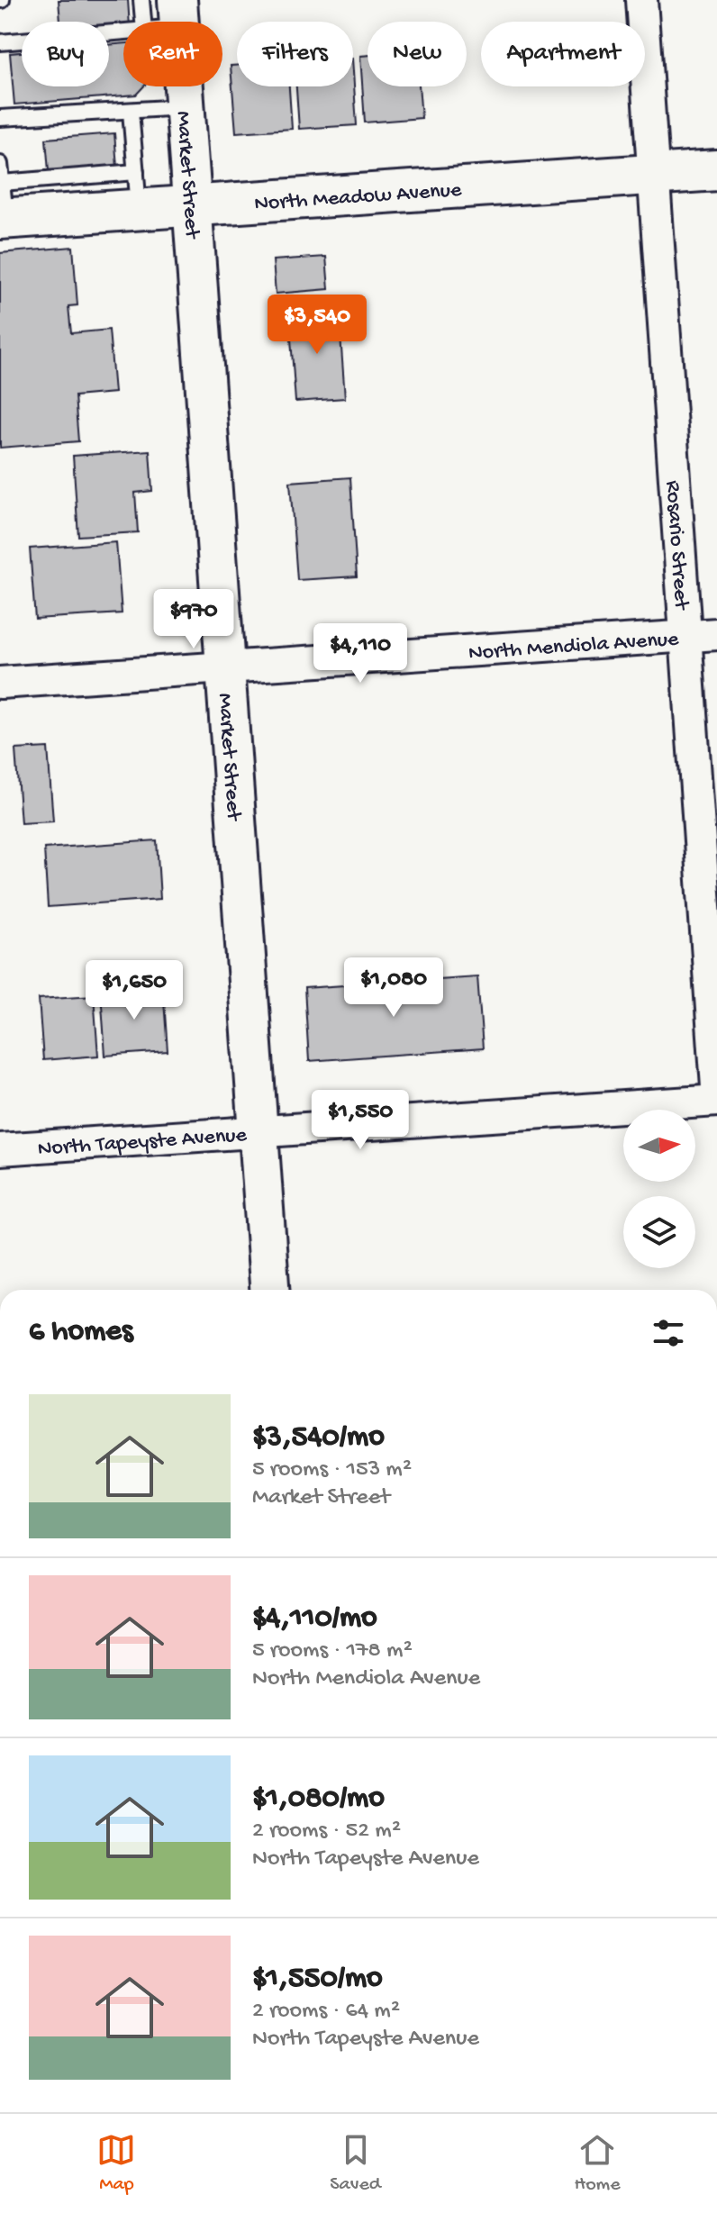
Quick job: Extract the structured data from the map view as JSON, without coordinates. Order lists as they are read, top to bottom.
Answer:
{
  "streets": {
    "main road": ["North Meadow Avenue"],
    "street": [
      "Market Street",
      "Rosario Street",
      "North Mendiola Avenue",
      "North Tapeyste Avenue"
    ]
  },
  "crossings": [
    ["Market Street", "North Meadow Avenue"],
    ["Market Street", "North Mendiola Avenue"],
    ["Market Street", "North Tapeyste Avenue"],
    ["North Meadow Avenue", "Rosario Street"],
    ["Rosario Street", "North Mendiola Avenue"]
  ],
  "north": "right",
  "page": {
    "chip": [
      "Buy",
      "Rent",
      "Filters",
      "New",
      "Apartment"
    ],
    "price": [
      "$3,540",
      "$970",
      "$4,110",
      "$1,080",
      "$1,650",
      "$1,550"
    ],
    "heading": "6 homes",
    "list": [
      {
        "name": "$3,540/mo",
        "note": "5 rooms · 153 m² · Market Street"
      },
      {
        "name": "$4,110/mo",
        "note": "5 rooms · 178 m² · North Mendiola Avenue"
      },
      {
        "name": "$1,080/mo",
        "note": "2 rooms · 52 m² · North Tapeyste Avenue"
      },
      {
        "name": "$1,550/mo",
        "note": "2 rooms · 64 m² · North Tapeyste Avenue"
      }
    ],
    "tabs": ["Map", "Saved", "Home"]
  }
}
